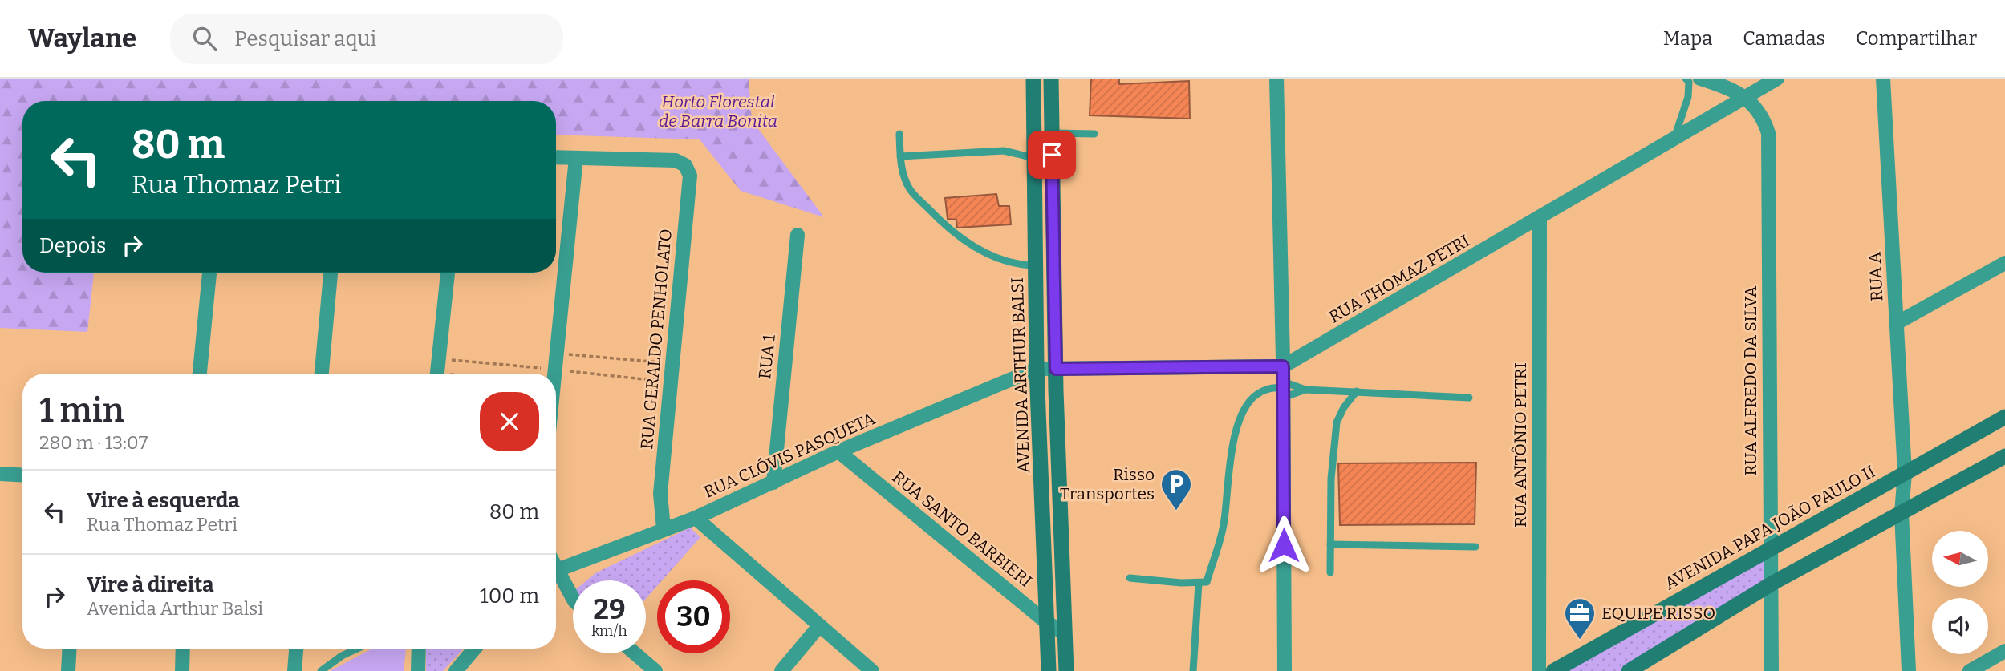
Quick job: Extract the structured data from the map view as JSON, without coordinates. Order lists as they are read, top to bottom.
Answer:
{
  "streets": {
    "main road": ["AVENIDA ARTHUR BALSI", "AVENIDA PAPA JOÃO PAULO II"],
    "street": [
      "RUA A",
      "RUA THOMAZ PETRI",
      "RUA GERALDO PENHOLATO",
      "RUA 1",
      "RUA ALFREDO DA SILVA",
      "RUA ANTÔNIO PETRI",
      "RUA CLÓVIS PASQUETA",
      "RUA SANTO BARBIERI"
    ]
  },
  "crossings": [
    ["RUA A", "AVENIDA PAPA JOÃO PAULO II"],
    ["RUA THOMAZ PETRI", "AVENIDA ARTHUR BALSI"],
    ["RUA THOMAZ PETRI", "RUA ALFREDO DA SILVA"],
    ["RUA THOMAZ PETRI", "RUA ANTÔNIO PETRI"],
    ["RUA THOMAZ PETRI", "RUA CLÓVIS PASQUETA"],
    ["RUA GERALDO PENHOLATO", "RUA CLÓVIS PASQUETA"],
    ["RUA 1", "RUA CLÓVIS PASQUETA"],
    ["AVENIDA ARTHUR BALSI", "RUA CLÓVIS PASQUETA"],
    ["AVENIDA ARTHUR BALSI", "RUA SANTO BARBIERI"],
    ["RUA ALFREDO DA SILVA", "AVENIDA PAPA JOÃO PAULO II"],
    ["RUA CLÓVIS PASQUETA", "RUA SANTO BARBIERI"]
  ],
  "parks": ["Horto Florestal de Barra Bonita"],
  "places": {
    "parking": ["Risso Transportes"],
    "office": ["EQUIPE RISSO"]
  },
  "north": "left",
  "page": {
    "header": "Waylane",
    "search": "Pesquisar aqui",
    "nav": ["Mapa", "Camadas", "Compartilhar"],
    "turn": ["80 m", "Rua Thomaz Petri"],
    "then": "Depois",
    "heading": ["1 min", "280 m · 13:07"],
    "list": [
      {
        "name": "Vire à esquerda",
        "note": "Rua Thomaz Petri",
        "value": "80 m"
      },
      {
        "name": "Vire à direita",
        "note": "Avenida Arthur Balsi",
        "value": "100 m"
      }
    ],
    "speed": "29 km/h",
    "limit": "30"
  }
}
